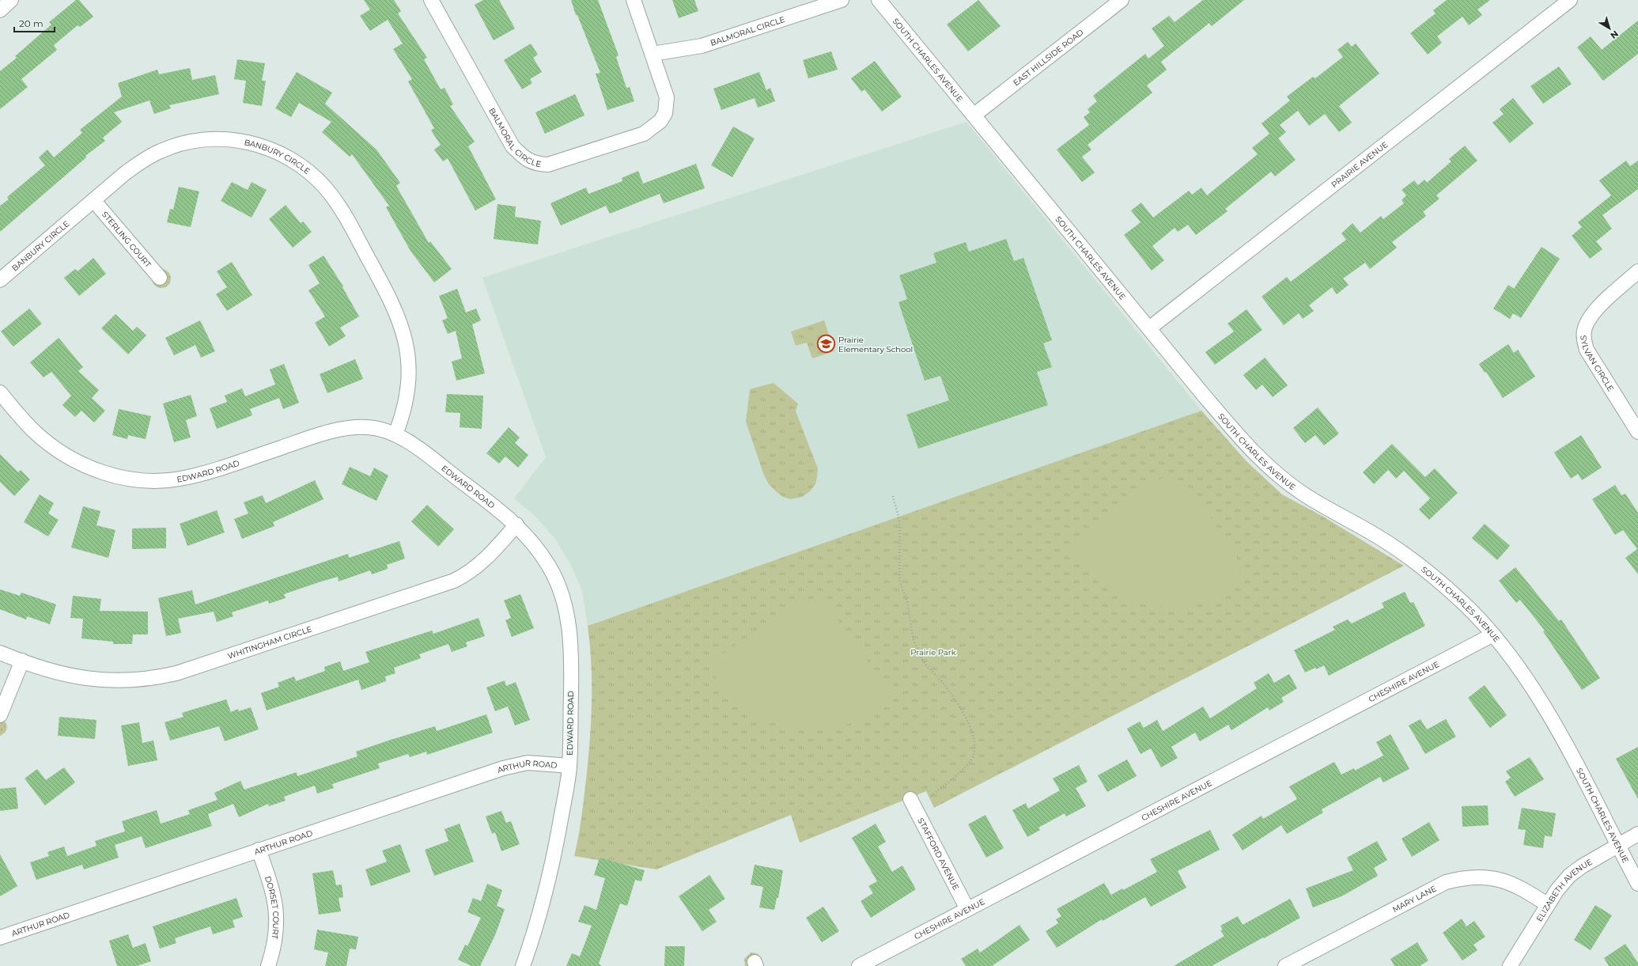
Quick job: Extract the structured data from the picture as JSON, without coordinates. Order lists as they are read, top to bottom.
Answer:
{
  "streets": {
    "street": [
      "BALMORAL CIRCLE",
      "EAST HILLSIDE ROAD",
      "SOUTH CHARLES AVENUE",
      "BANBURY CIRCLE",
      "PRAIRIE AVENUE",
      "STERLING COURT",
      "SYLVAN CIRCLE",
      "EDWARD ROAD",
      "WHITINGHAM CIRCLE",
      "CHESHIRE AVENUE",
      "ARTHUR ROAD",
      "STAFFORD AVENUE",
      "ELIZABETH AVENUE",
      "MARY LANE",
      "DORSET COURT"
    ]
  },
  "crossings": [
    ["EAST HILLSIDE ROAD", "SOUTH CHARLES AVENUE"],
    ["SOUTH CHARLES AVENUE", "PRAIRIE AVENUE"],
    ["SOUTH CHARLES AVENUE", "CHESHIRE AVENUE"],
    ["SOUTH CHARLES AVENUE", "ELIZABETH AVENUE"],
    ["BANBURY CIRCLE", "STERLING COURT"],
    ["BANBURY CIRCLE", "EDWARD ROAD"],
    ["EDWARD ROAD", "WHITINGHAM CIRCLE"],
    ["EDWARD ROAD", "ARTHUR ROAD"],
    ["CHESHIRE AVENUE", "STAFFORD AVENUE"],
    ["ARTHUR ROAD", "DORSET COURT"],
    ["ELIZABETH AVENUE", "MARY LANE"]
  ],
  "parks": ["Prairie Park"],
  "places": {
    "school or university": ["Prairie Elementary School"]
  },
  "scale_bar": "20 m",
  "north": "bottom right"
}
